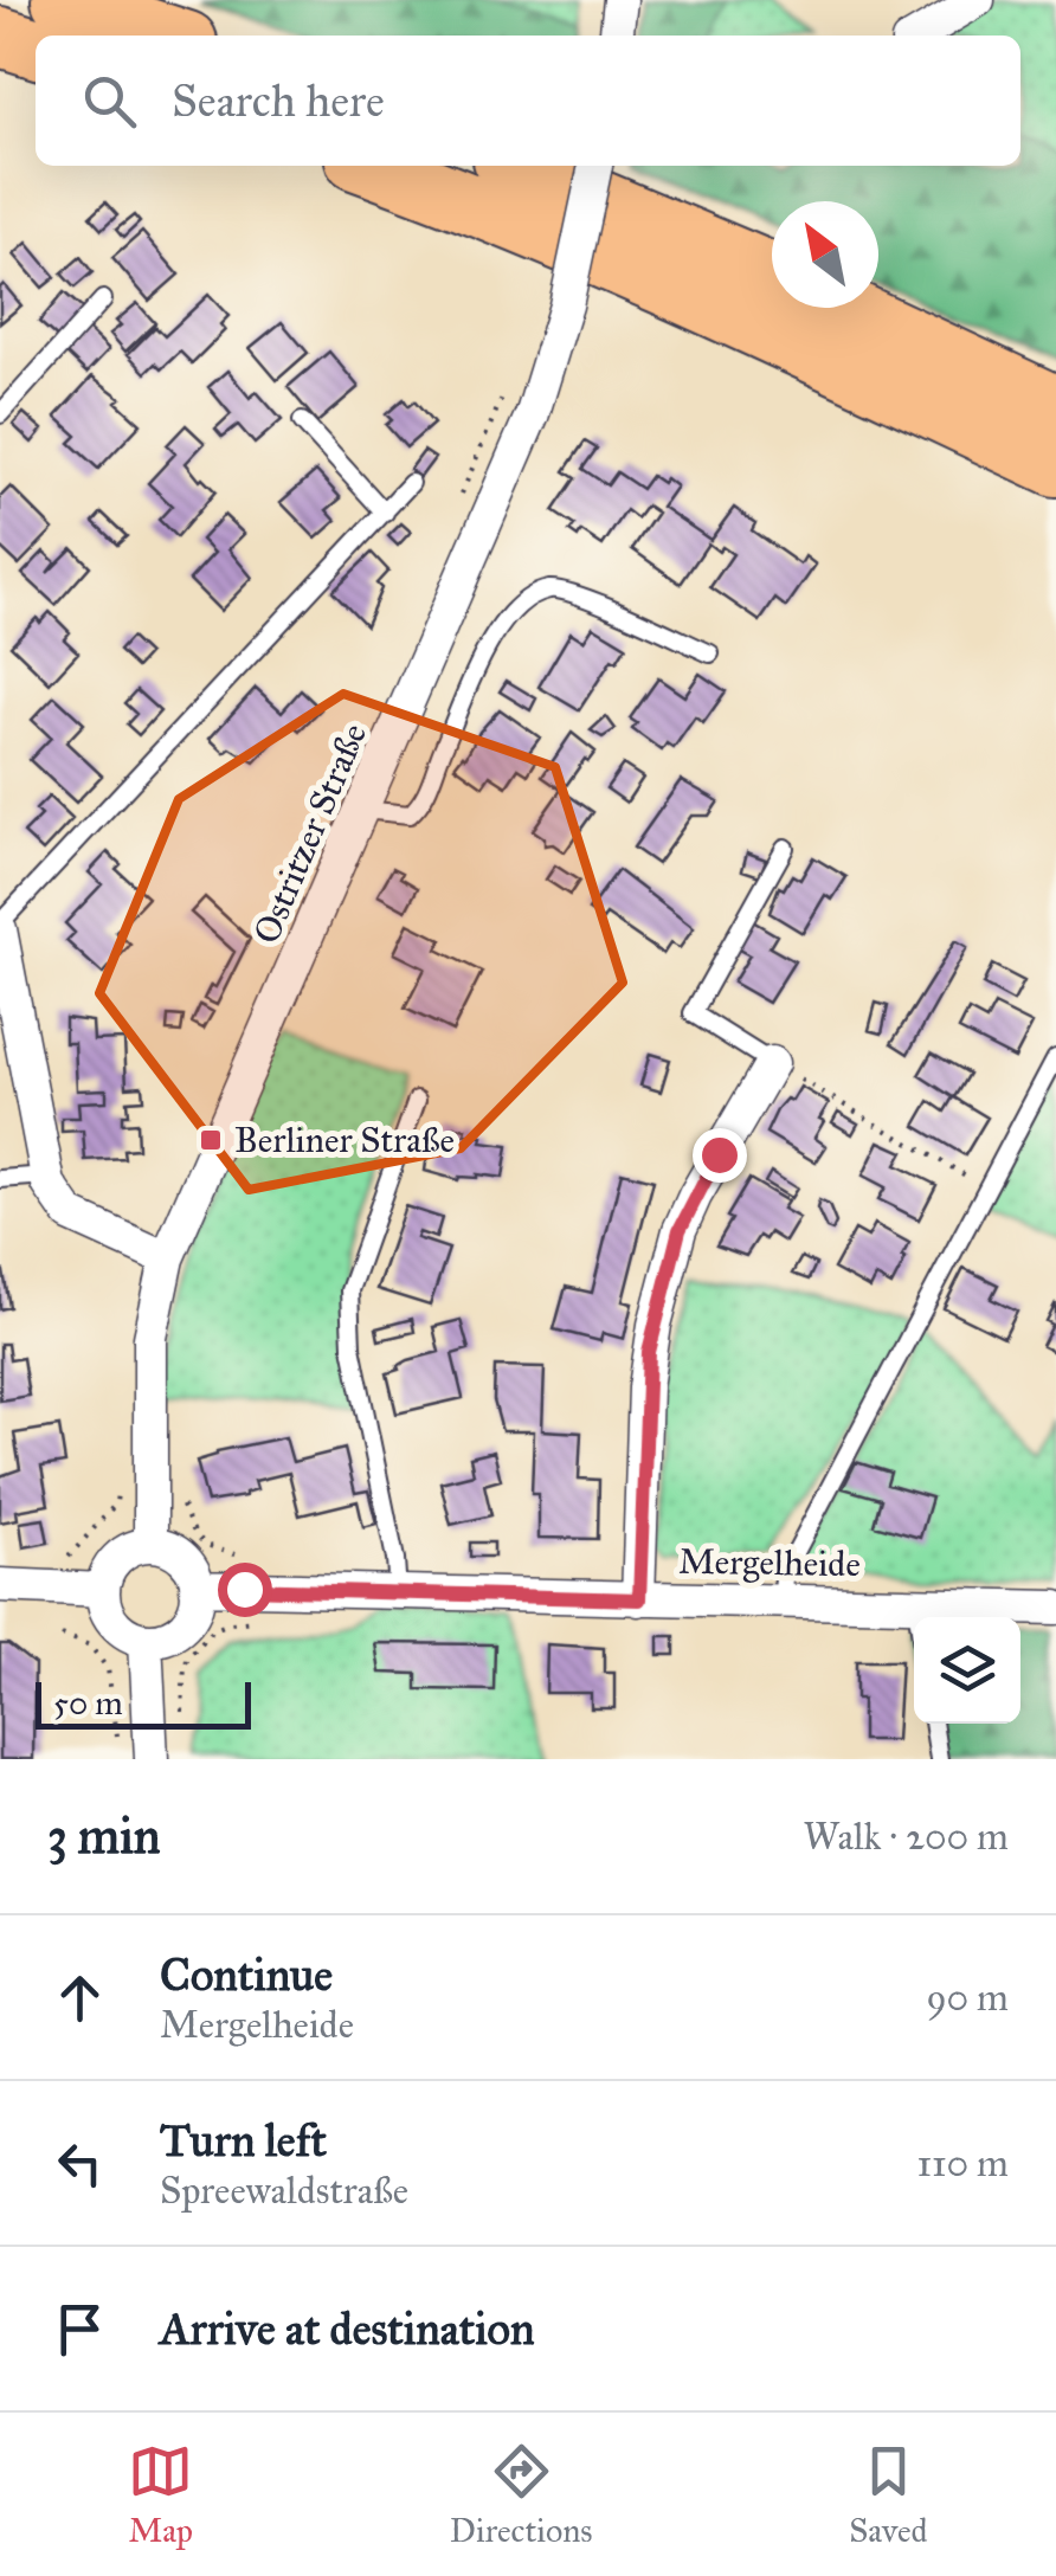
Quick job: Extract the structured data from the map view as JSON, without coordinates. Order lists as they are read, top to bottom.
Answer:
{
  "streets": {
    "street": ["Ostritzer Straße", "Mergelheide"]
  },
  "crossings": [
    ["Ostritzer Straße", "Mergelheide"]
  ],
  "places": {
    "transit": ["Berliner Straße"]
  },
  "scale_bar": "50 m",
  "north": "top left",
  "page": {
    "search": "Search here",
    "scale": "50 m",
    "heading": ["3 min", "Walk · 200 m"],
    "list": [
      ["Continue", "Mergelheide", "90 m"],
      ["Turn left", "Spreewaldstraße", "110 m"],
      "Arrive at destination"
    ],
    "nav": ["Map", "Directions", "Saved"]
  }
}
